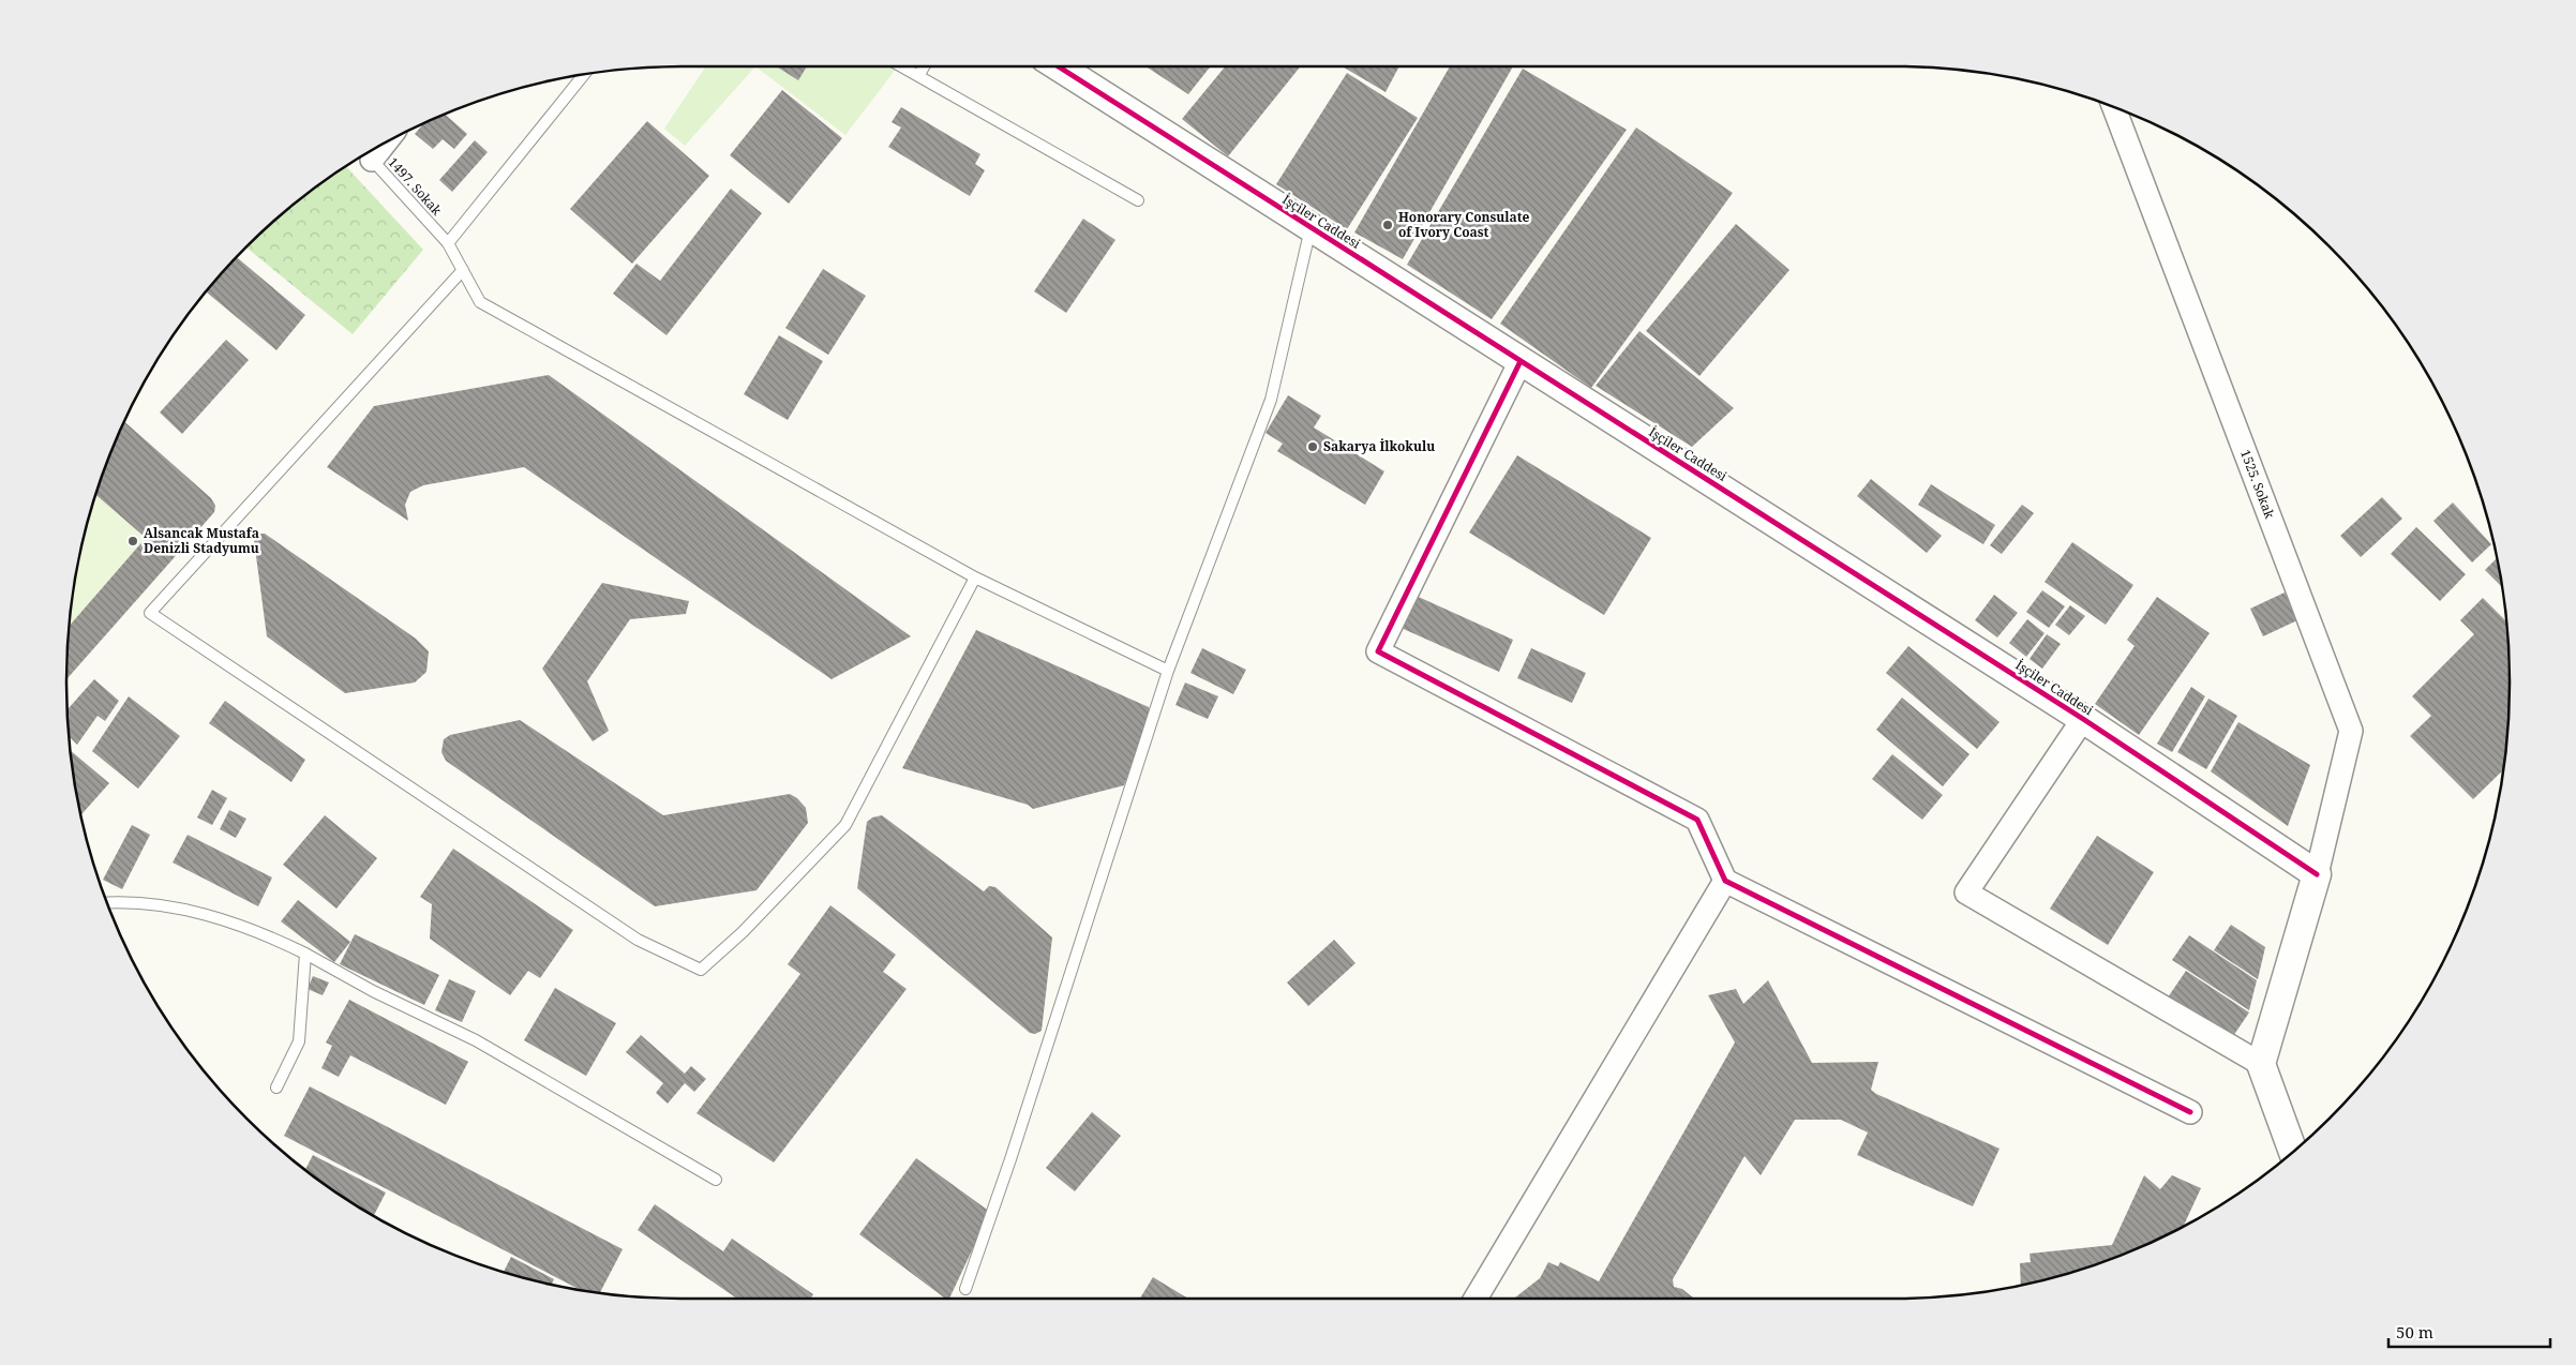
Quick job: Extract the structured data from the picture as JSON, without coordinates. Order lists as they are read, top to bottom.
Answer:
{
  "streets": {
    "street": ["İşçiler Caddesi", "1525. Sokak"],
    "lane": ["1497. Sokak"]
  },
  "crossings": [
    ["İşçiler Caddesi", "1525. Sokak"]
  ],
  "places": ["Honorary Consulate of Ivory Coast", "Sakarya İlkokulu", "Alsancak Mustafa Denizli Stadyumu"],
  "scale_bar": "50 m"
}
